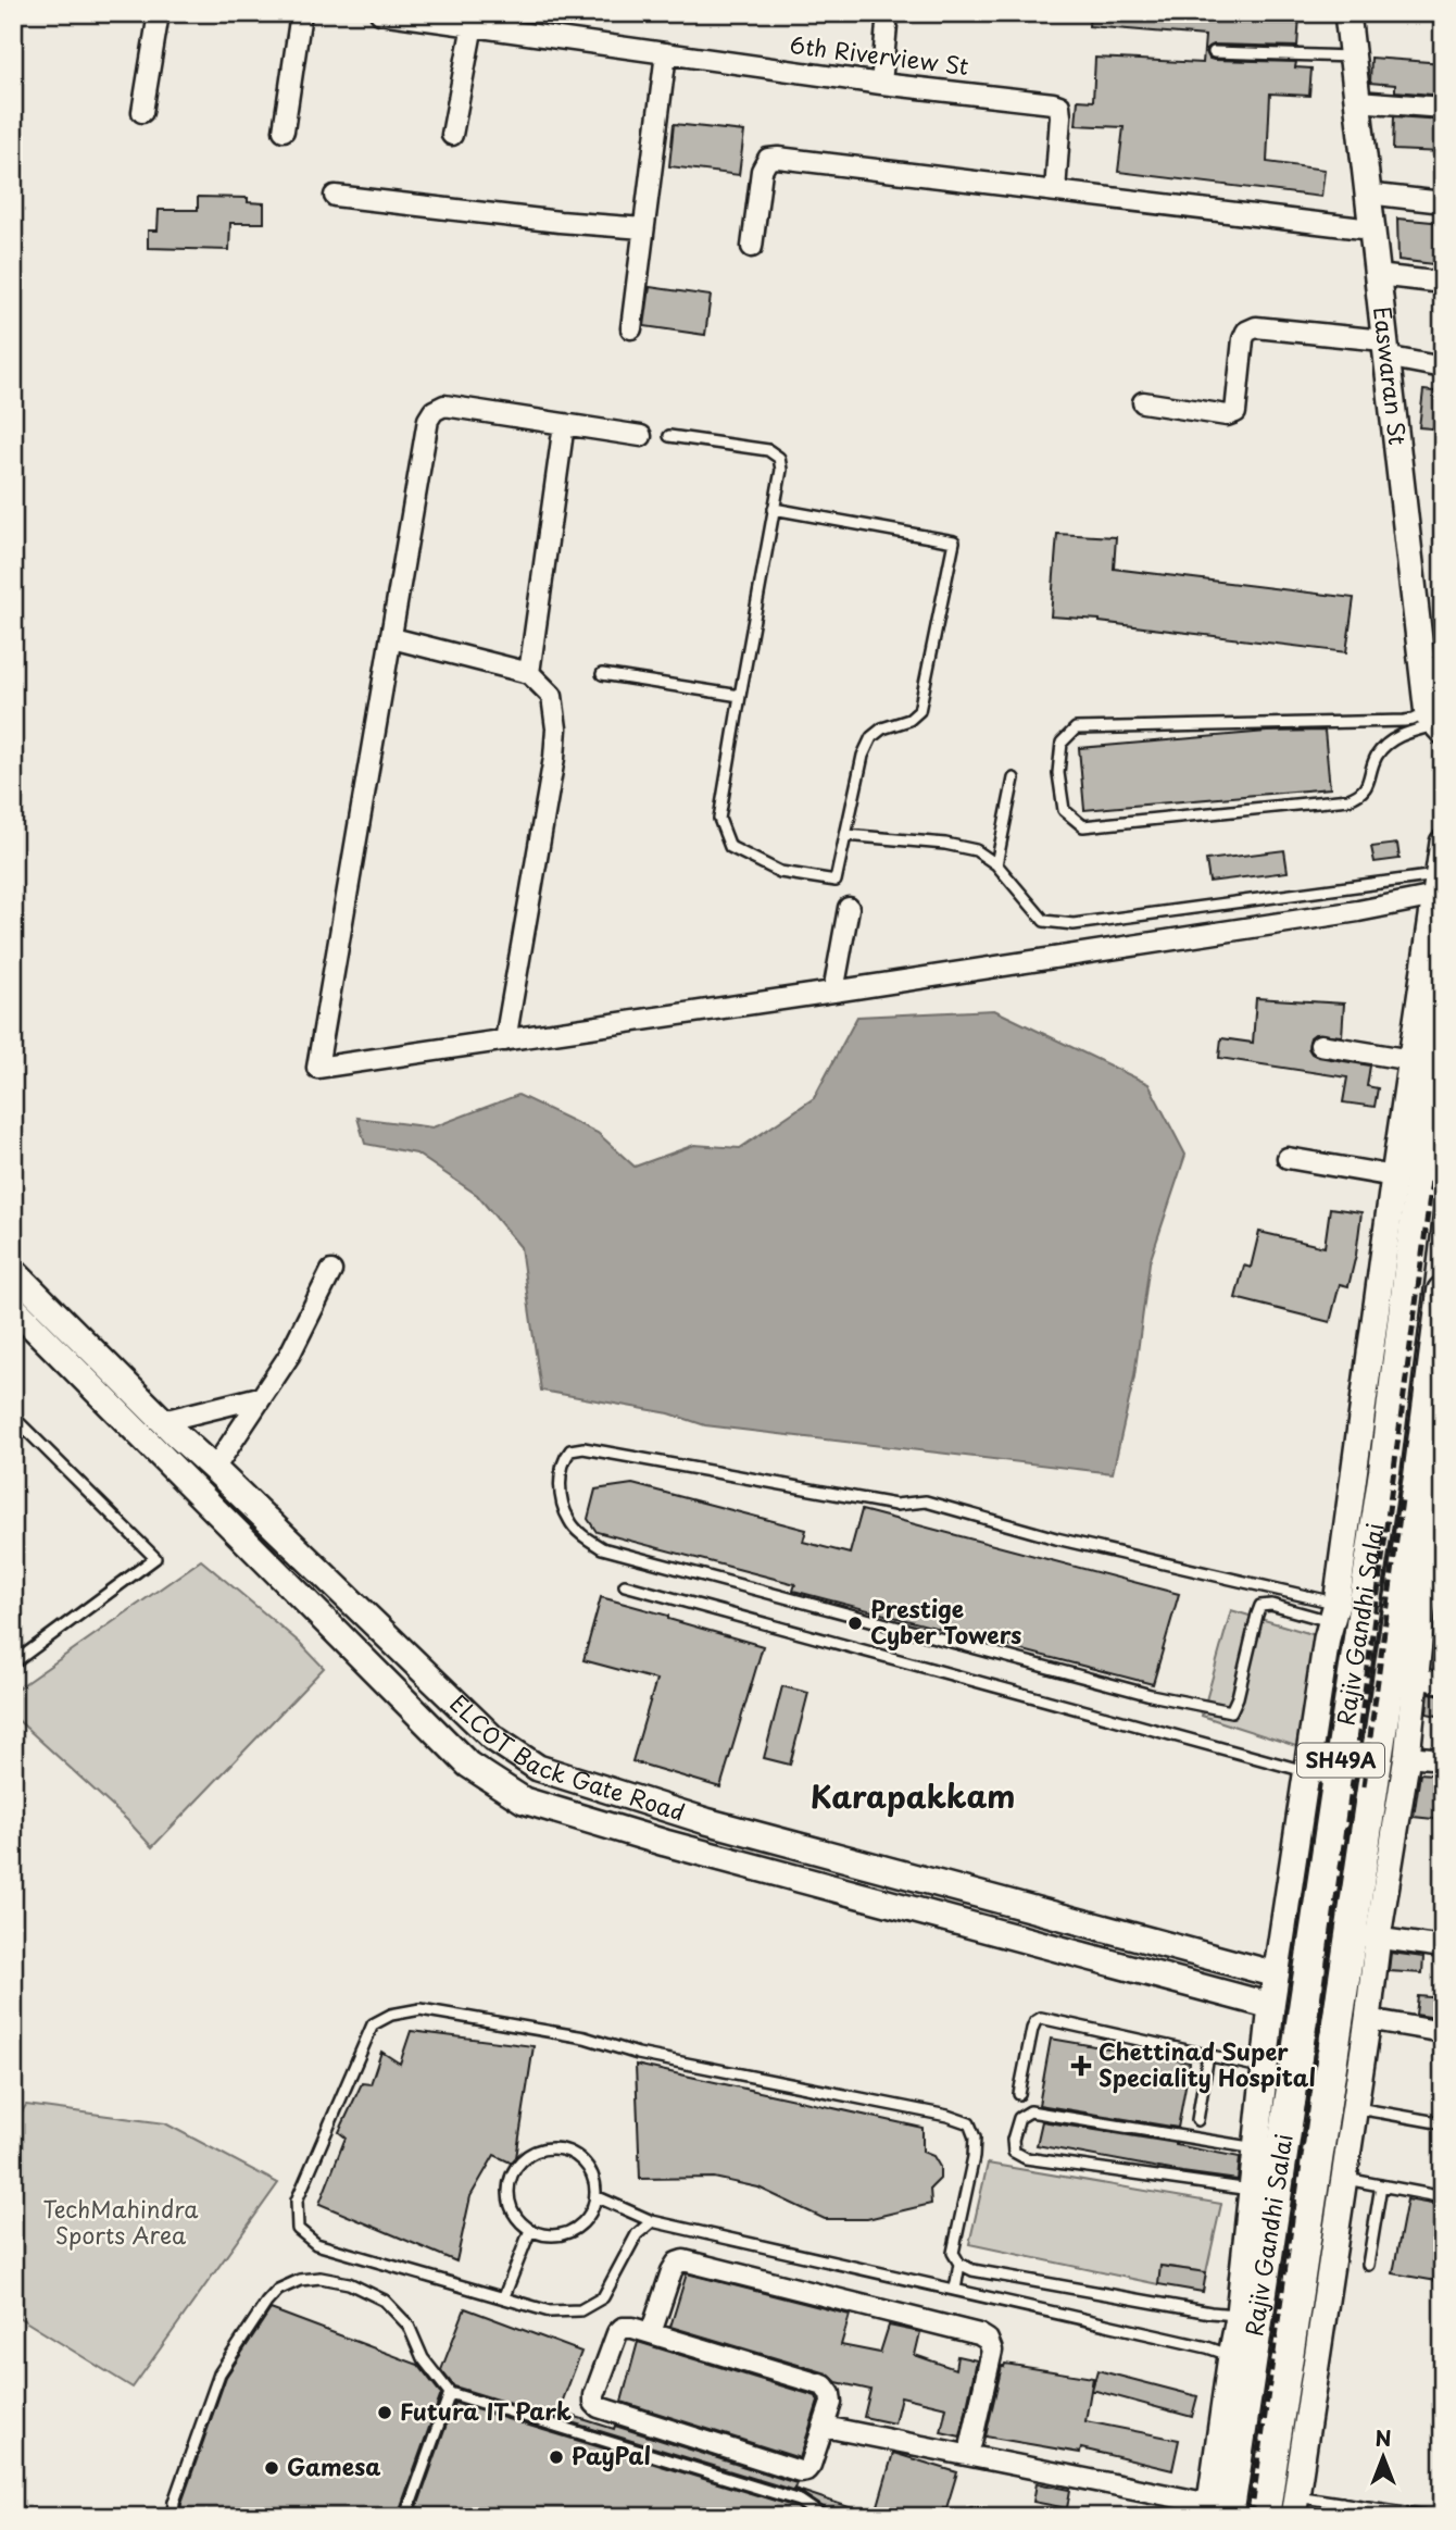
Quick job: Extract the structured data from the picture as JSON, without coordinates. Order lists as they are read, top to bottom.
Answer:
{
  "streets": {
    "main road": ["Rajiv Gandhi Salai", "SH49A"],
    "street": ["6th Riverview St", "Easwaran St", "ELCOT Back Gate Road"]
  },
  "districts": ["Karapakkam"],
  "parks": ["TechMahindra Sports Area"],
  "places": {
    "other": [
      "Prestige Cyber Towers",
      "Futura IT Park",
      "PayPal",
      "Gamesa"
    ],
    "health": ["Chettinad Super Speciality Hospital"]
  },
  "north": "top"
}
